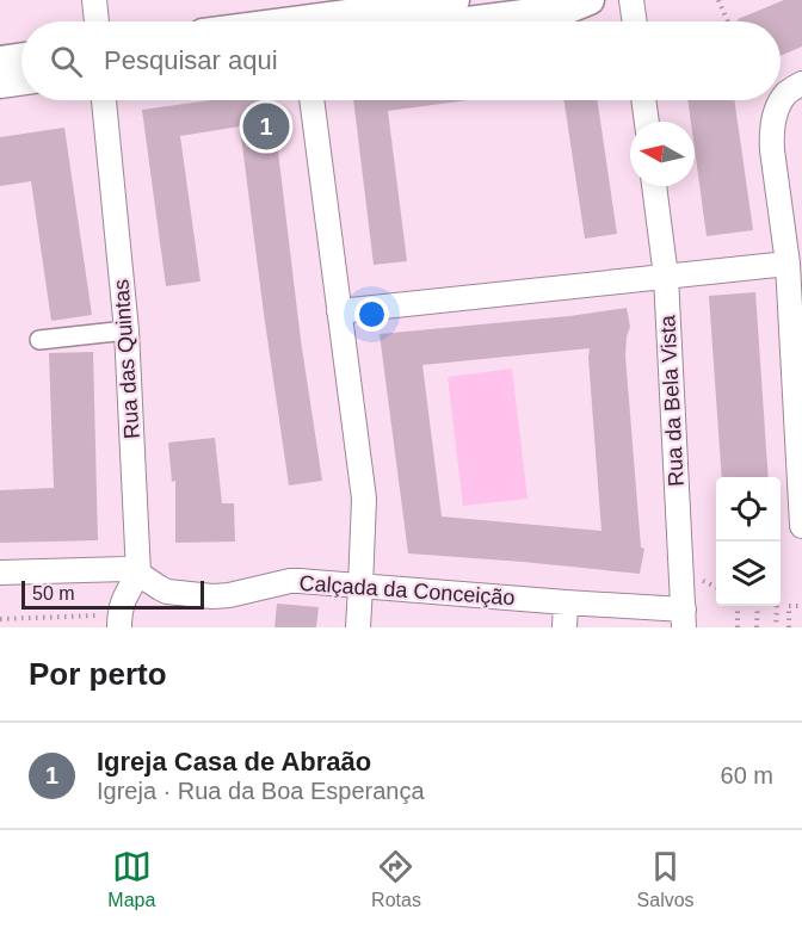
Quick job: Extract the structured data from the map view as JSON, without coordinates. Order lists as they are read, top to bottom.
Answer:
{
  "streets": {
    "street": ["Rua das Quintas", "Rua da Bela Vista", "Calçada da Conceição"]
  },
  "crossings": [
    ["Rua das Quintas", "Calçada da Conceição"],
    ["Rua da Bela Vista", "Calçada da Conceição"]
  ],
  "scale_bar": "50 m",
  "north": "left",
  "page": {
    "search": "Pesquisar aqui",
    "pins": "1",
    "scale": "50 m",
    "heading": "Por perto",
    "list": [
      {
        "mark": "1",
        "name": "Igreja Casa de Abraão",
        "note": "Igreja · Rua da Boa Esperança",
        "value": "60 m"
      }
    ],
    "nav": ["Mapa", "Rotas", "Salvos"]
  }
}
